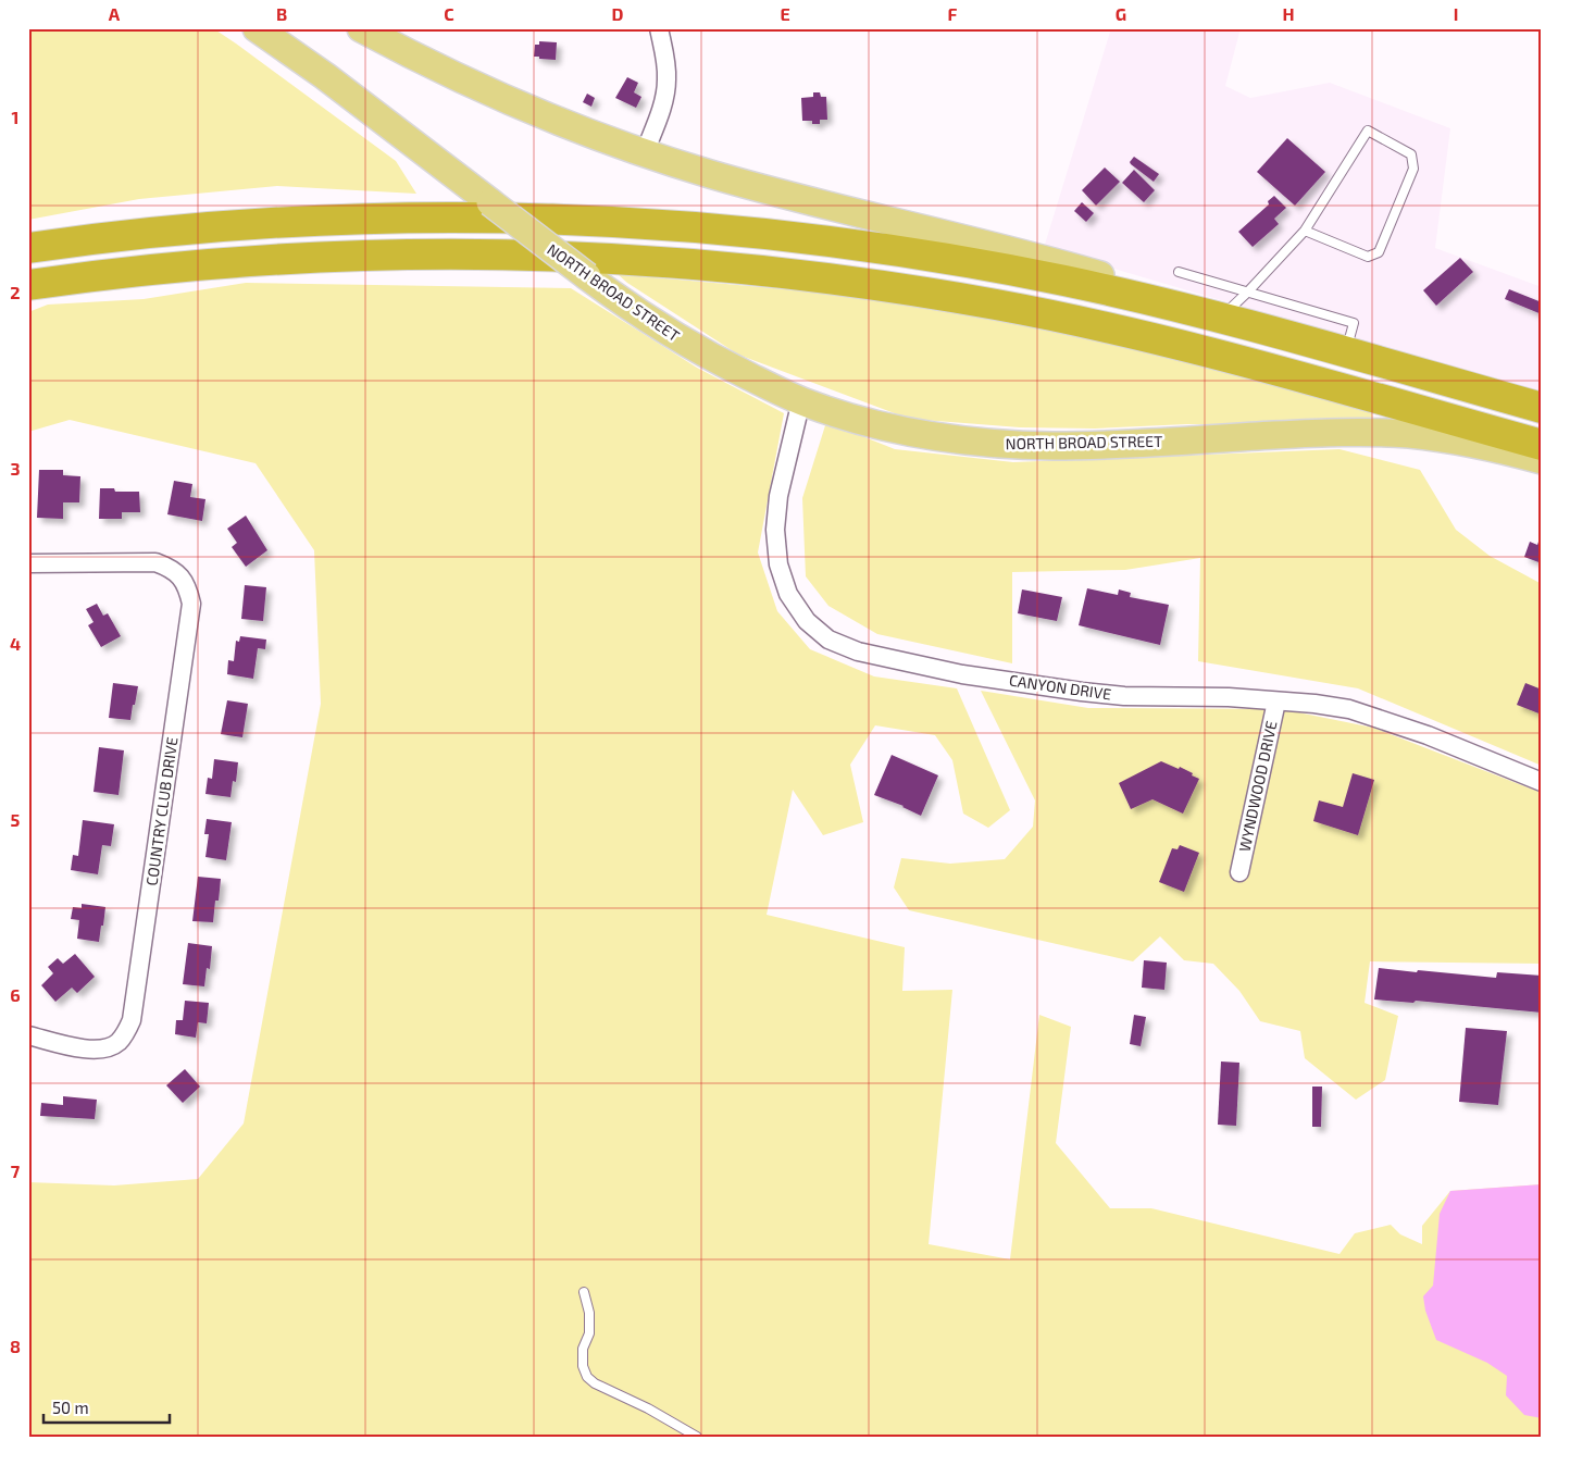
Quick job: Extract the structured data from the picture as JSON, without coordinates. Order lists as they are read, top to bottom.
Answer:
{
  "streets": {
    "main road": ["NORTH BROAD STREET"],
    "street": ["CANYON DRIVE", "WYNDWOOD DRIVE", "COUNTRY CLUB DRIVE"]
  },
  "crossings": [
    ["NORTH BROAD STREET", "CANYON DRIVE"],
    ["CANYON DRIVE", "WYNDWOOD DRIVE"]
  ],
  "scale_bar": "50 m",
  "grid": {
    "columns": [
      "A",
      "B",
      "C",
      "D",
      "E",
      "F",
      "G",
      "H",
      "I"
    ],
    "rows": [
      "1",
      "2",
      "3",
      "4",
      "5",
      "6",
      "7",
      "8"
    ]
  }
}
